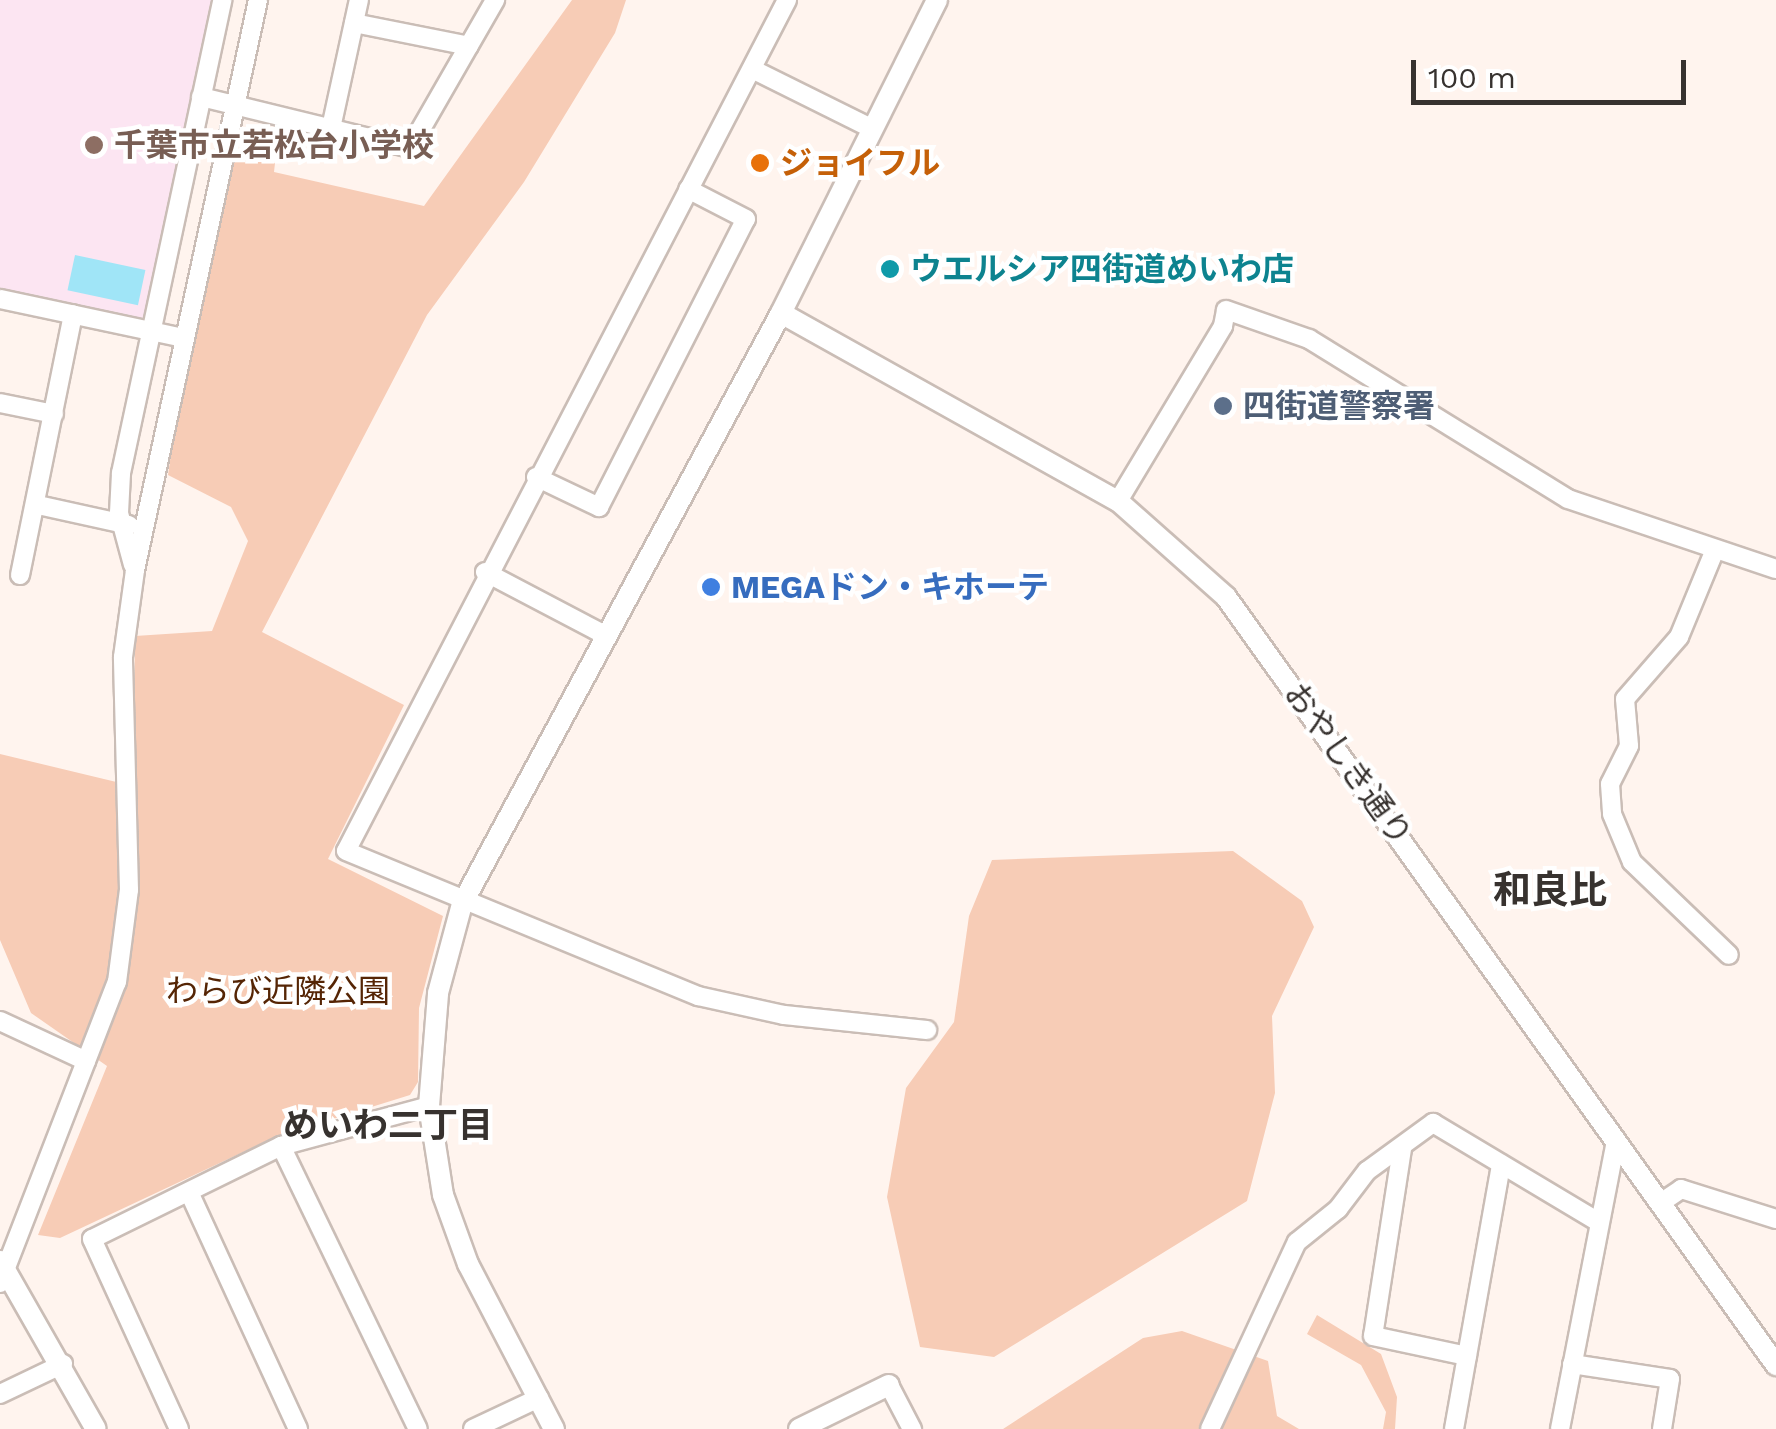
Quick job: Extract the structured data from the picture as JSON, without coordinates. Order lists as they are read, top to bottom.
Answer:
{
  "streets": {
    "street": ["おやしき通り"]
  },
  "districts": ["和良比", "めいわ二丁目"],
  "parks": ["わらび近隣公園"],
  "places": [
    "千葉市立若松台小学校",
    "ジョイフル",
    "ウエルシア四街道めいわ店",
    "四街道警察署",
    "MEGAドン・キホーテ"
  ],
  "scale_bar": "100 m"
}
